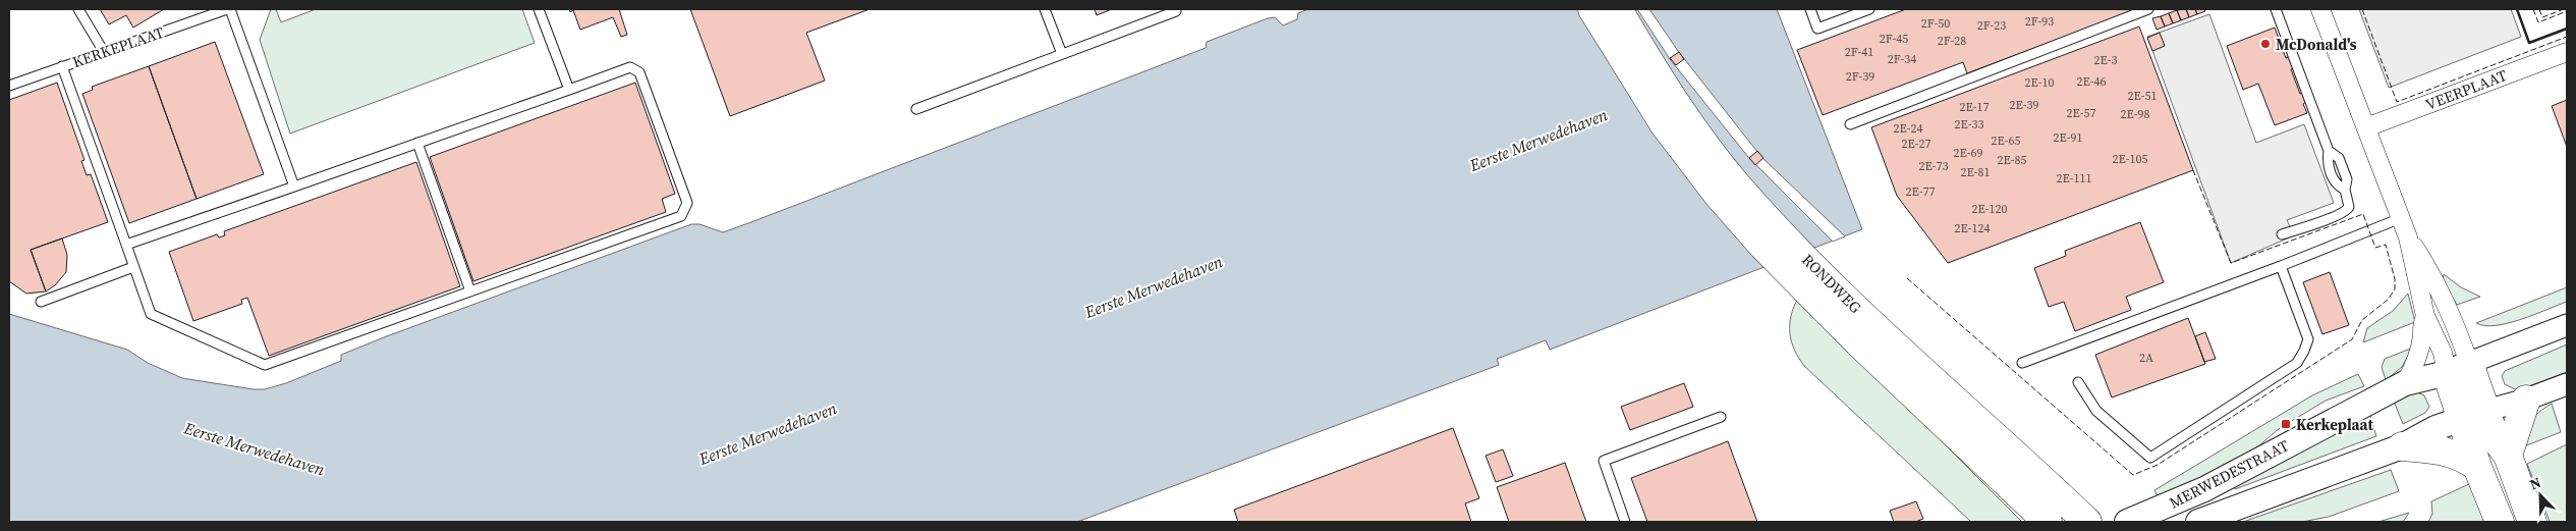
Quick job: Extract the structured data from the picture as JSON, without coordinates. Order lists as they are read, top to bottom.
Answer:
{
  "streets": {
    "main road": ["RONDWEG", "MERWEDESTRAAT"],
    "street": ["VEERPLAAT"],
    "lane": ["KERKEPLAAT"]
  },
  "water": ["Eerste Merwedehaven"],
  "places": {
    "other": ["McDonald's"],
    "transit": ["Kerkeplaat"]
  },
  "house_numbers": [
    "2F-93",
    "2F-50",
    "2F-23",
    "2F-45",
    "2F-28",
    "2F-41",
    "2F-34",
    "2E-3",
    "2F-39",
    "2E-46",
    "2E-10",
    "2E-51",
    "2E-39",
    "2E-17",
    "2E-57",
    "2E-98",
    "2E-33",
    "2E-24",
    "2E-91",
    "2E-65",
    "2E-27",
    "2E-69",
    "2E-105",
    "2E-85",
    "2E-73",
    "2E-81",
    "2E-111",
    "2E-77",
    "2E-120",
    "2E-124",
    "2A"
  ],
  "north": "top left"
}
